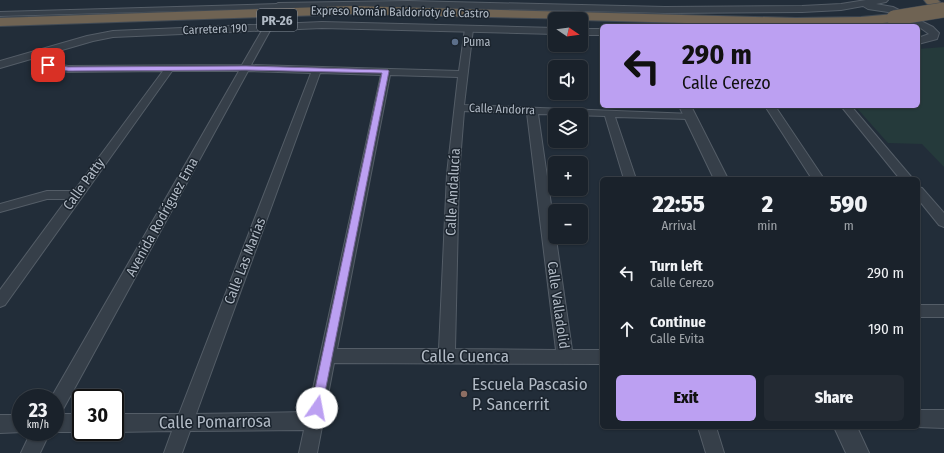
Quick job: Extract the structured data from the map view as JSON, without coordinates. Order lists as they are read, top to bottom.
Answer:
{
  "streets": {
    "highway": ["Expreso Román Baldorioty de Castro", "PR-26"],
    "street": [
      "Carretera 190",
      "Calle Andorra",
      "Calle Patty",
      "Calle Andalucía",
      "Avenida Rodríguez Ema",
      "Calle Las Marías",
      "Calle Valladolid",
      "Calle Cuenca",
      "Calle Pomarrosa"
    ]
  },
  "crossings": [
    ["Carretera 190", "Calle Andalucía"],
    ["Carretera 190", "Avenida Rodríguez Ema"],
    ["Calle Andorra", "Calle Andalucía"],
    ["Calle Andorra", "Calle Valladolid"],
    ["Calle Andalucía", "Calle Cuenca"],
    ["Calle Las Marías", "Calle Pomarrosa"],
    ["Calle Valladolid", "Calle Cuenca"]
  ],
  "places": ["Puma", "Escuela Pascasio P. Sancerrit"],
  "north": "right",
  "page": {
    "map_buttons": ["+", "−"],
    "turn": ["290 m", "Calle Cerezo"],
    "eta": [
      "22:55",
      "Arrival",
      "2",
      "min",
      "590",
      "m"
    ],
    "list": [
      {
        "name": "Turn left",
        "note": "Calle Cerezo",
        "value": "290 m"
      },
      {
        "name": "Continue",
        "note": "Calle Evita",
        "value": "190 m"
      }
    ],
    "buttons": ["Exit", "Share"],
    "speed": "23 km/h",
    "limit": "30"
  }
}
